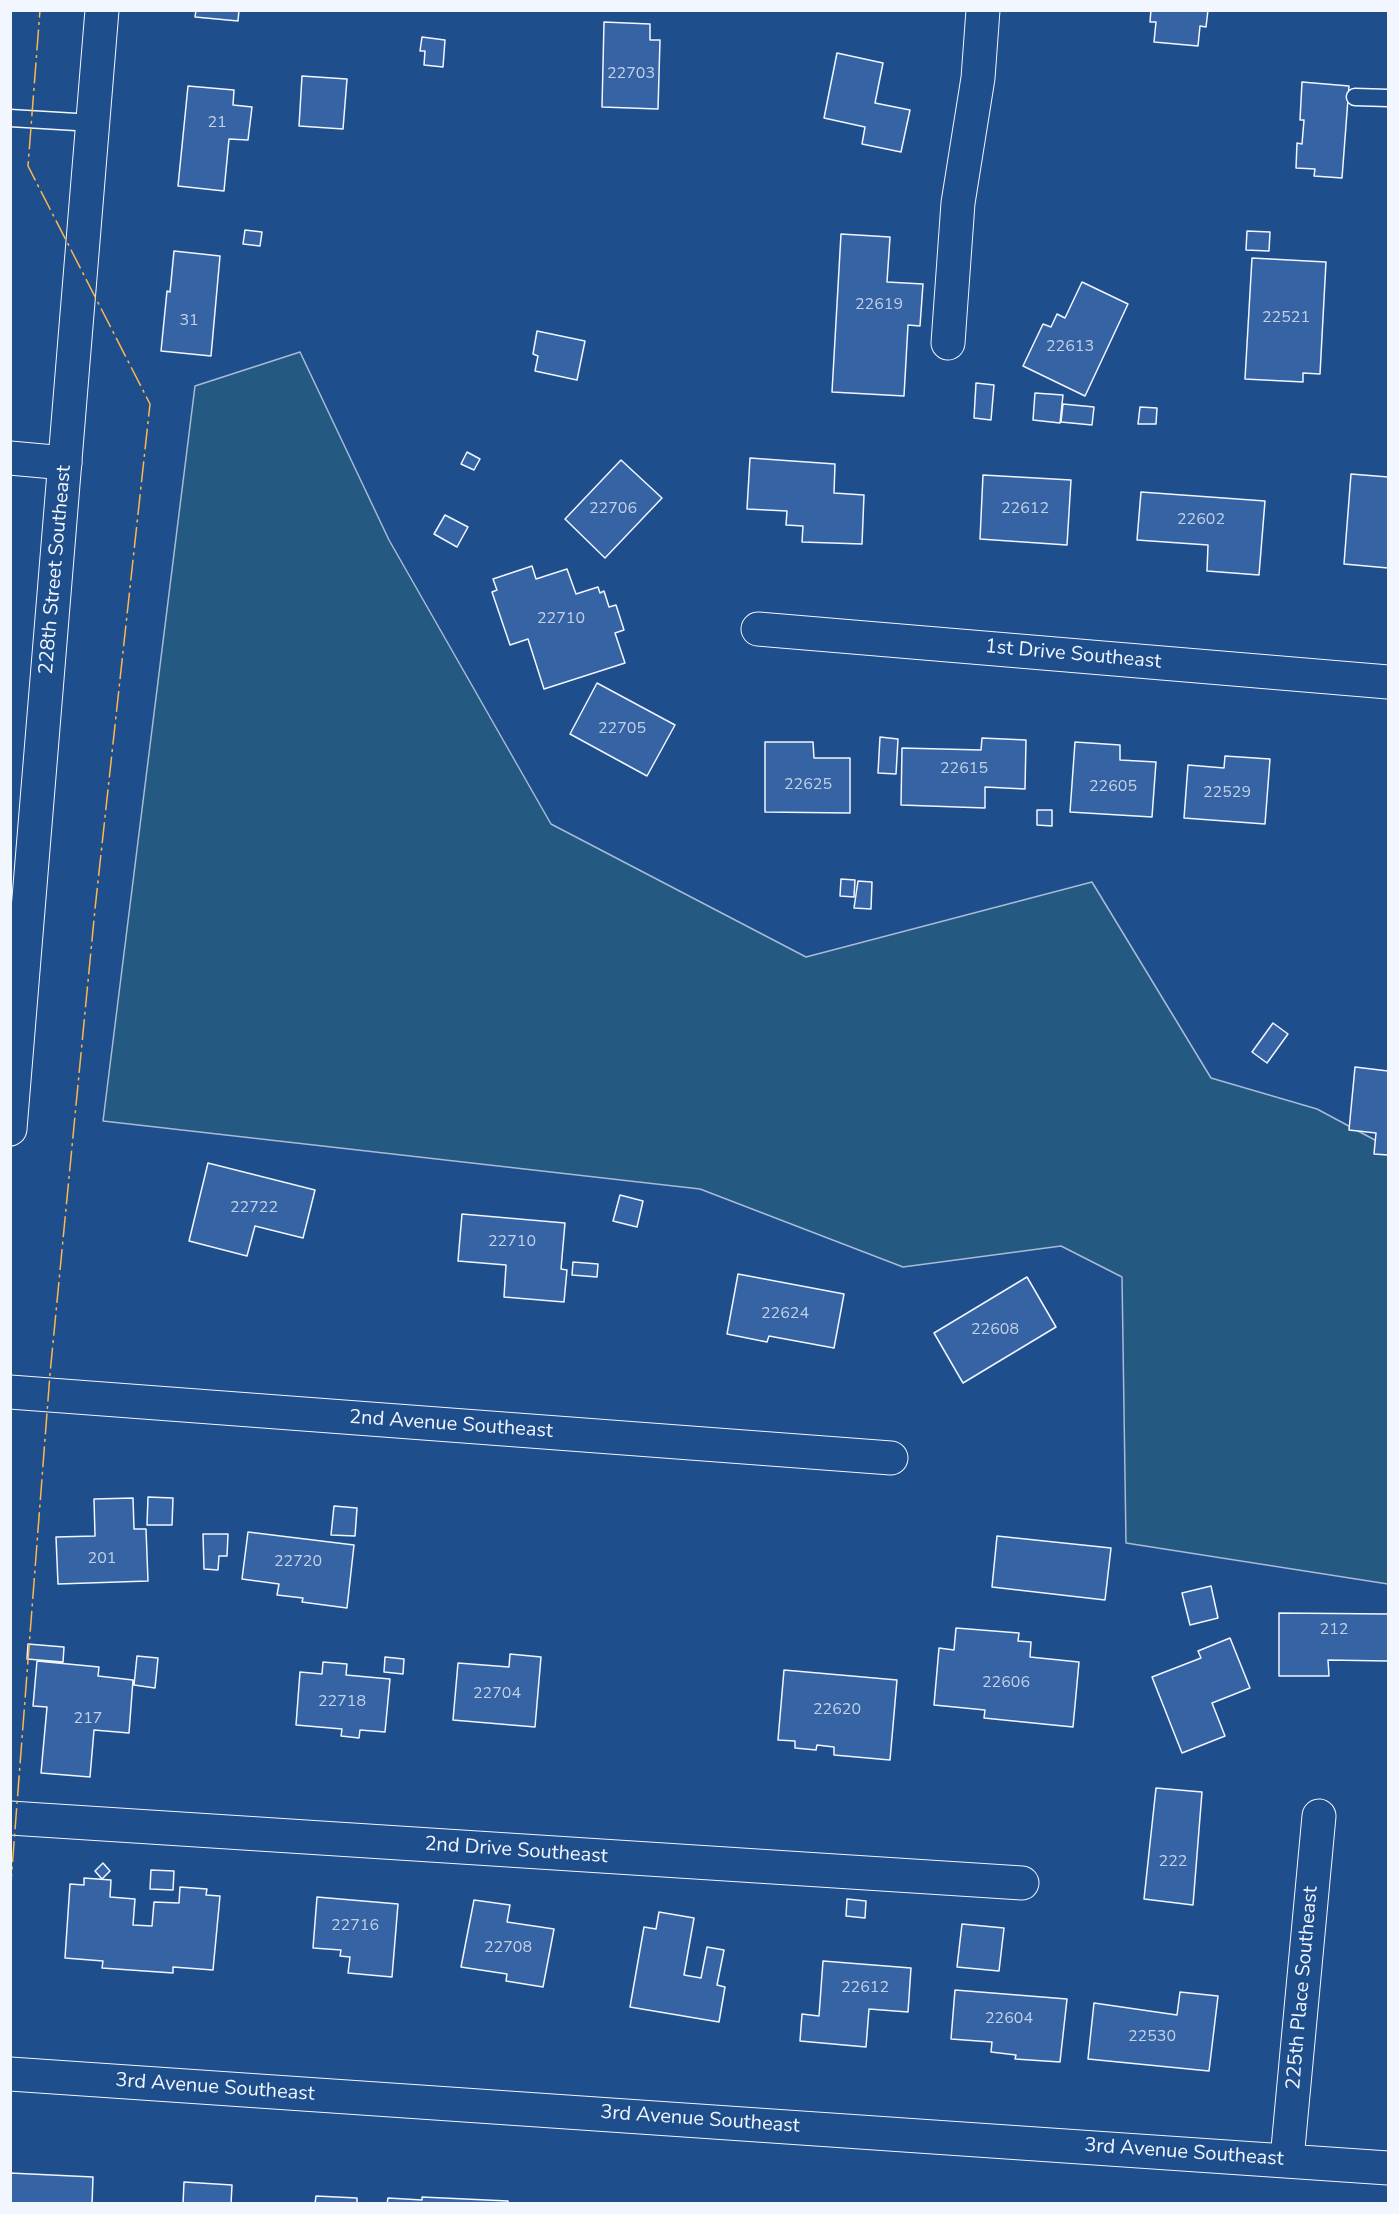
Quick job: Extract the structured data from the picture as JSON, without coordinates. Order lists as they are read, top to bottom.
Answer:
{
  "streets": {
    "street": [
      "228th Street Southeast",
      "1st Drive Southeast",
      "2nd Avenue Southeast",
      "2nd Drive Southeast",
      "225th Place Southeast",
      "3rd Avenue Southeast"
    ]
  },
  "crossings": [
    ["225th Place Southeast", "3rd Avenue Southeast"]
  ],
  "house_numbers": [
    "22703",
    "21",
    "22619",
    "22521",
    "31",
    "22613",
    "22706",
    "22612",
    "22602",
    "22710",
    "22705",
    "22615",
    "22625",
    "22605",
    "22529",
    "22722",
    "22710",
    "22624",
    "22608",
    "201",
    "22720",
    "212",
    "22606",
    "22704",
    "22718",
    "22620",
    "217",
    "222",
    "22716",
    "22708",
    "22612",
    "22604",
    "22530"
  ]
}
